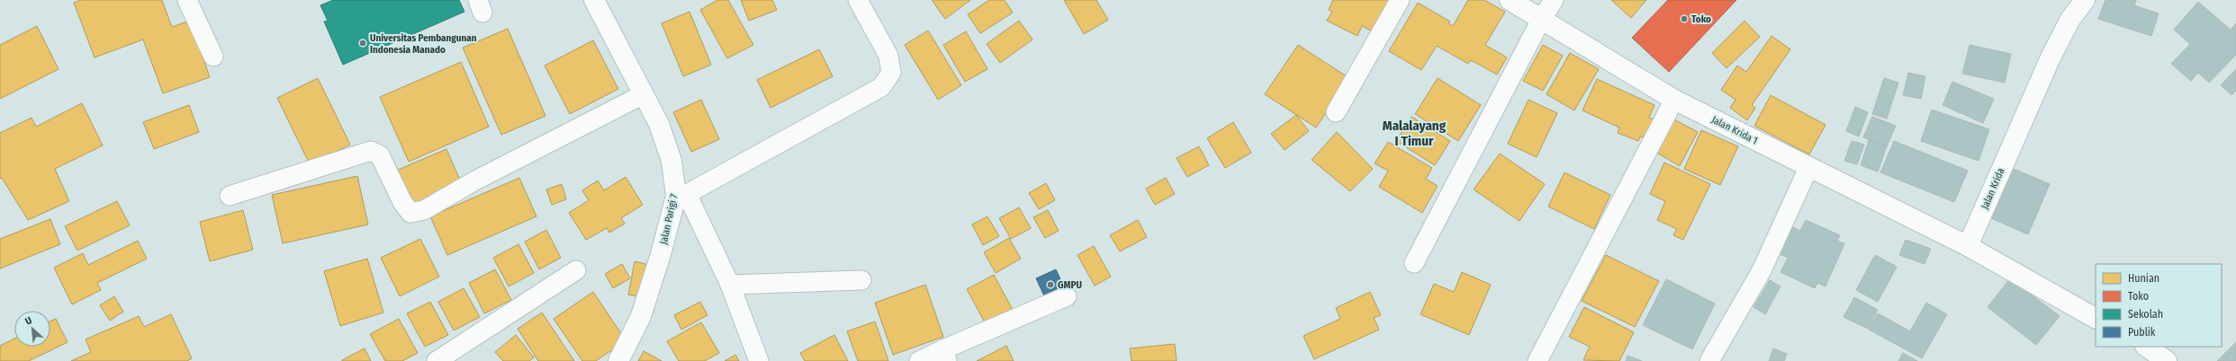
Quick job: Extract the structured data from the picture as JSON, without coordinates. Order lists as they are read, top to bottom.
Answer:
{
  "streets": {
    "street": ["Jalan Krida 1", "Jalan Krida", "Jalan Parigi 7"]
  },
  "crossings": [
    ["Jalan Krida 1", "Jalan Krida"]
  ],
  "districts": ["Malalayang I Timur"],
  "places": ["Toko", "Universitas Pembangunan Indonesia Manado", "GMPU"],
  "legend": [
    "Hunian",
    "Toko",
    "Sekolah",
    "Publik"
  ],
  "north": "top left"
}
